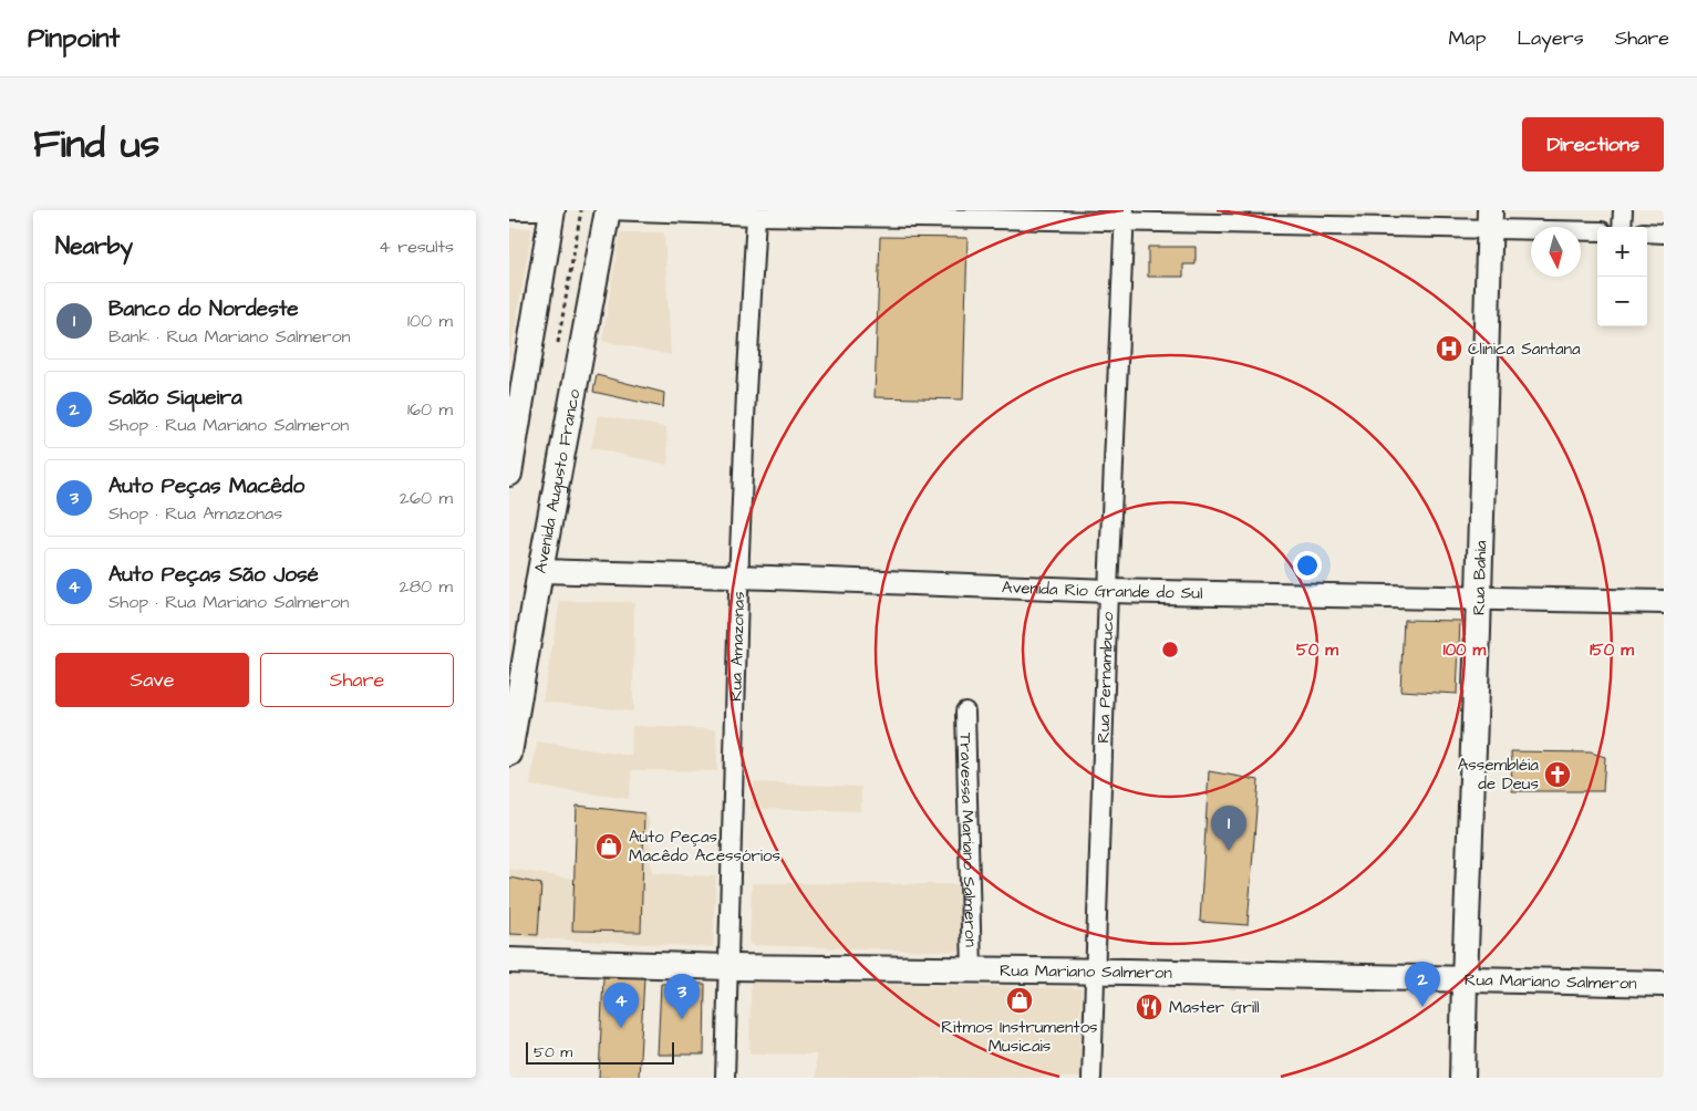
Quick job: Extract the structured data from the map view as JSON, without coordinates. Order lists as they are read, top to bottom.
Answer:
{
  "streets": {
    "main road": ["Avenida Augusto Franco", "Rua Bahia", "Rua Mariano Salmeron"],
    "street": [
      "Avenida Rio Grande do Sul",
      "Rua Amazonas",
      "Rua Pernambuco",
      "Travessa Mariano Salmeron"
    ]
  },
  "crossings": [
    ["Avenida Augusto Franco", "Avenida Rio Grande do Sul"],
    ["Rua Bahia", "Avenida Rio Grande do Sul"],
    ["Rua Bahia", "Rua Mariano Salmeron"],
    ["Avenida Rio Grande do Sul", "Rua Amazonas"],
    ["Avenida Rio Grande do Sul", "Rua Pernambuco"],
    ["Rua Amazonas", "Rua Mariano Salmeron"],
    ["Rua Pernambuco", "Rua Mariano Salmeron"],
    ["Travessa Mariano Salmeron", "Rua Mariano Salmeron"]
  ],
  "places": {
    "hospital": ["Clinica Santana"],
    "church": ["Assembléia de Deus"],
    "shop": ["Auto Peças Macêdo Acessórios", "Ritmos Instrumentos Musicais"],
    "restaurant": ["Master Grill"]
  },
  "scale_bar": "50 m",
  "north": "bottom",
  "page": {
    "header": "Pinpoint",
    "nav": ["Map", "Layers", "Share"],
    "title": "Find us",
    "buttons": [
      "Directions",
      ["Save", "Share"]
    ],
    "heading": ["Nearby", "4 results"],
    "map_buttons": ["+", "−"],
    "list": [
      {
        "mark": "1",
        "name": "Banco do Nordeste",
        "note": "Bank · Rua Mariano Salmeron",
        "value": "100 m"
      },
      {
        "mark": "2",
        "name": "Salão Siqueira",
        "note": "Shop · Rua Mariano Salmeron",
        "value": "160 m"
      },
      {
        "mark": "3",
        "name": "Auto Peças Macêdo",
        "note": "Shop · Rua Amazonas",
        "value": "260 m"
      },
      {
        "mark": "4",
        "name": "Auto Peças São José",
        "note": "Shop · Rua Mariano Salmeron",
        "value": "280 m"
      }
    ],
    "pins": [
      "1",
      "2",
      "3",
      "4"
    ],
    "scale": "50 m"
  },
  "rings": ["50 m", "100 m", "150 m"]
}
